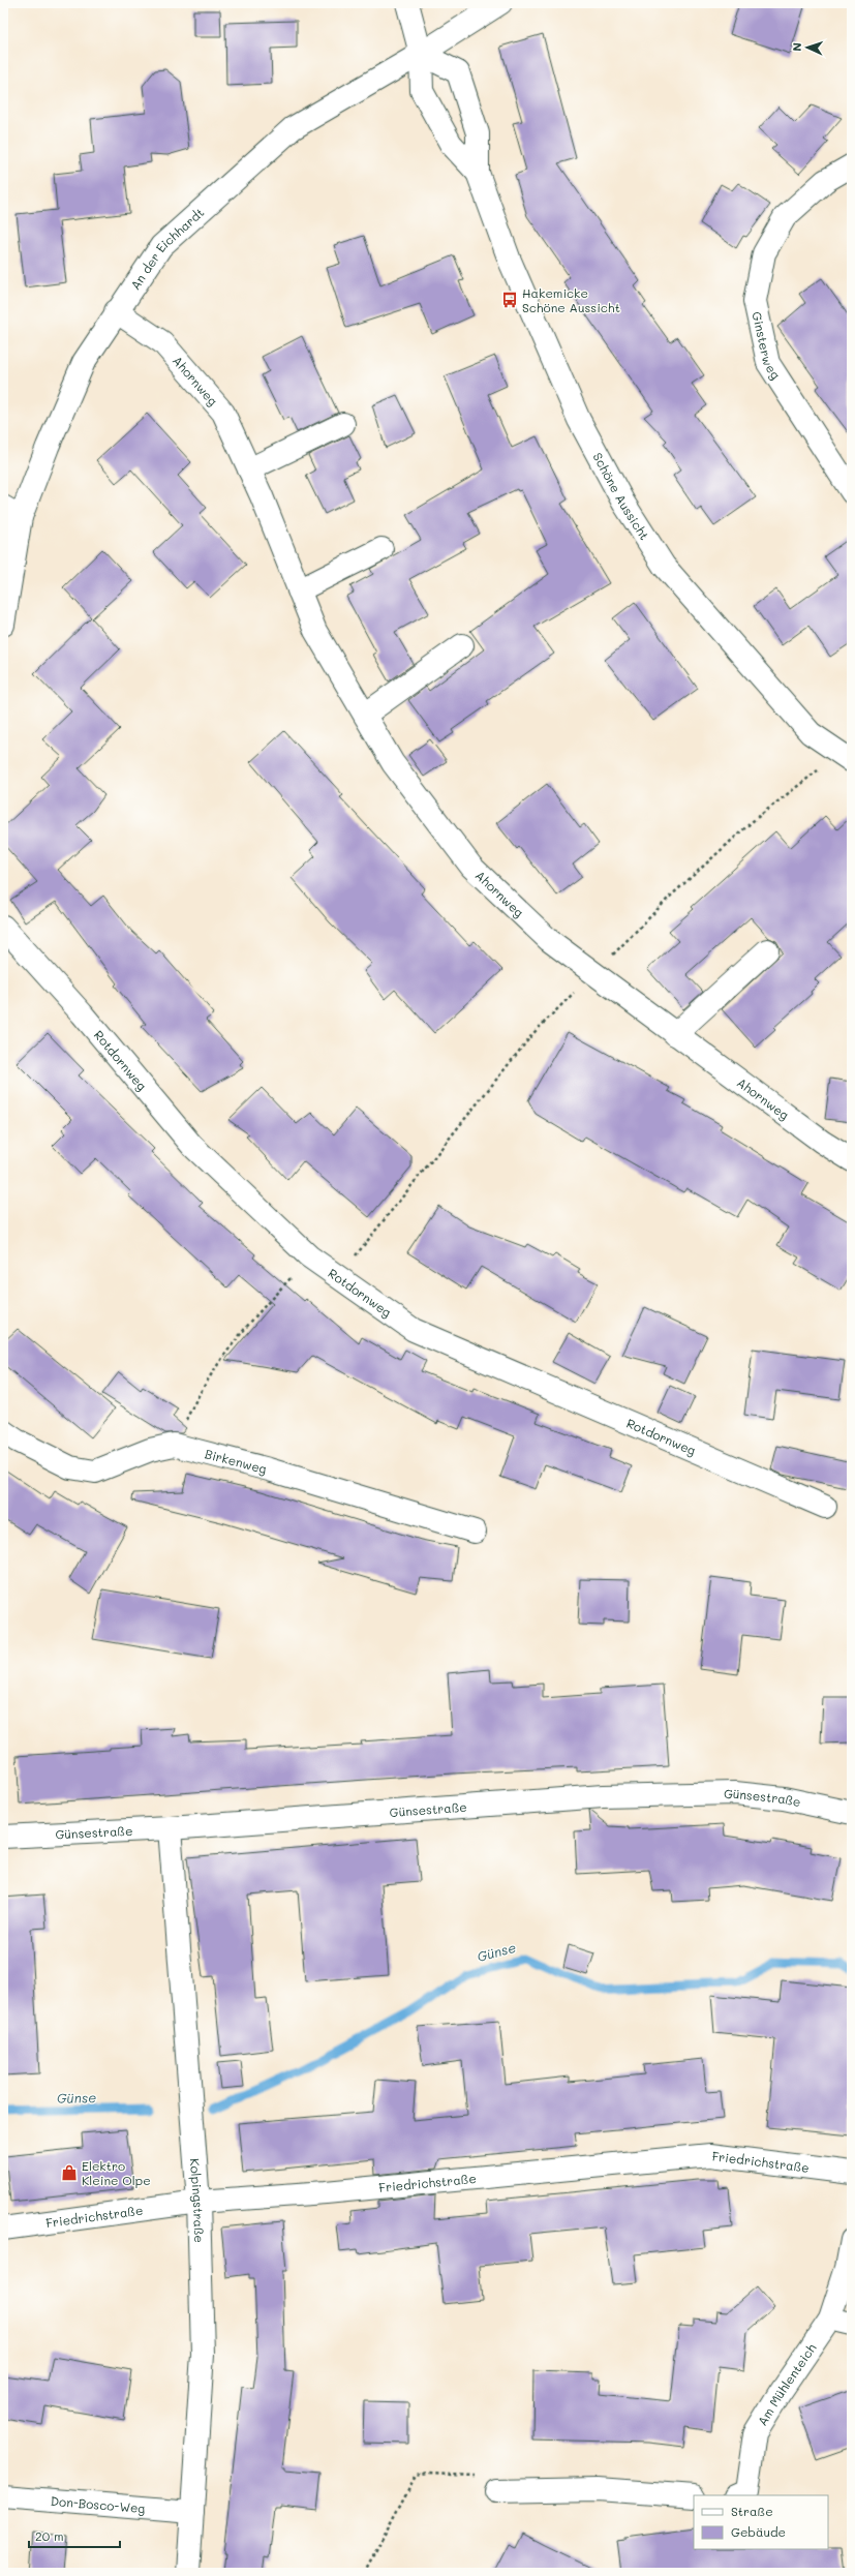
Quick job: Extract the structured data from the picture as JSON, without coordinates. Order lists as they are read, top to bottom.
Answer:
{
  "streets": {
    "street": [
      "An der Eichhardt",
      "Ginsterweg",
      "Ahornweg",
      "Schöne Aussicht",
      "Rotdornweg",
      "Birkenweg",
      "Günsestraße",
      "Friedrichstraße",
      "Kolpingstraße",
      "Am Mühlenteich",
      "Don-Bosco-Weg"
    ]
  },
  "crossings": [
    ["An der Eichhardt", "Ahornweg"],
    ["An der Eichhardt", "Schöne Aussicht"],
    ["Günsestraße", "Kolpingstraße"],
    ["Friedrichstraße", "Kolpingstraße"],
    ["Kolpingstraße", "Don-Bosco-Weg"]
  ],
  "water": ["Günse"],
  "places": {
    "bus stop": ["Hakemicke Schöne Aussicht"],
    "shop": ["Elektro Kleine Olpe"]
  },
  "legend": ["Straße", "Gebäude"],
  "scale_bar": "20 m",
  "north": "left"
}
